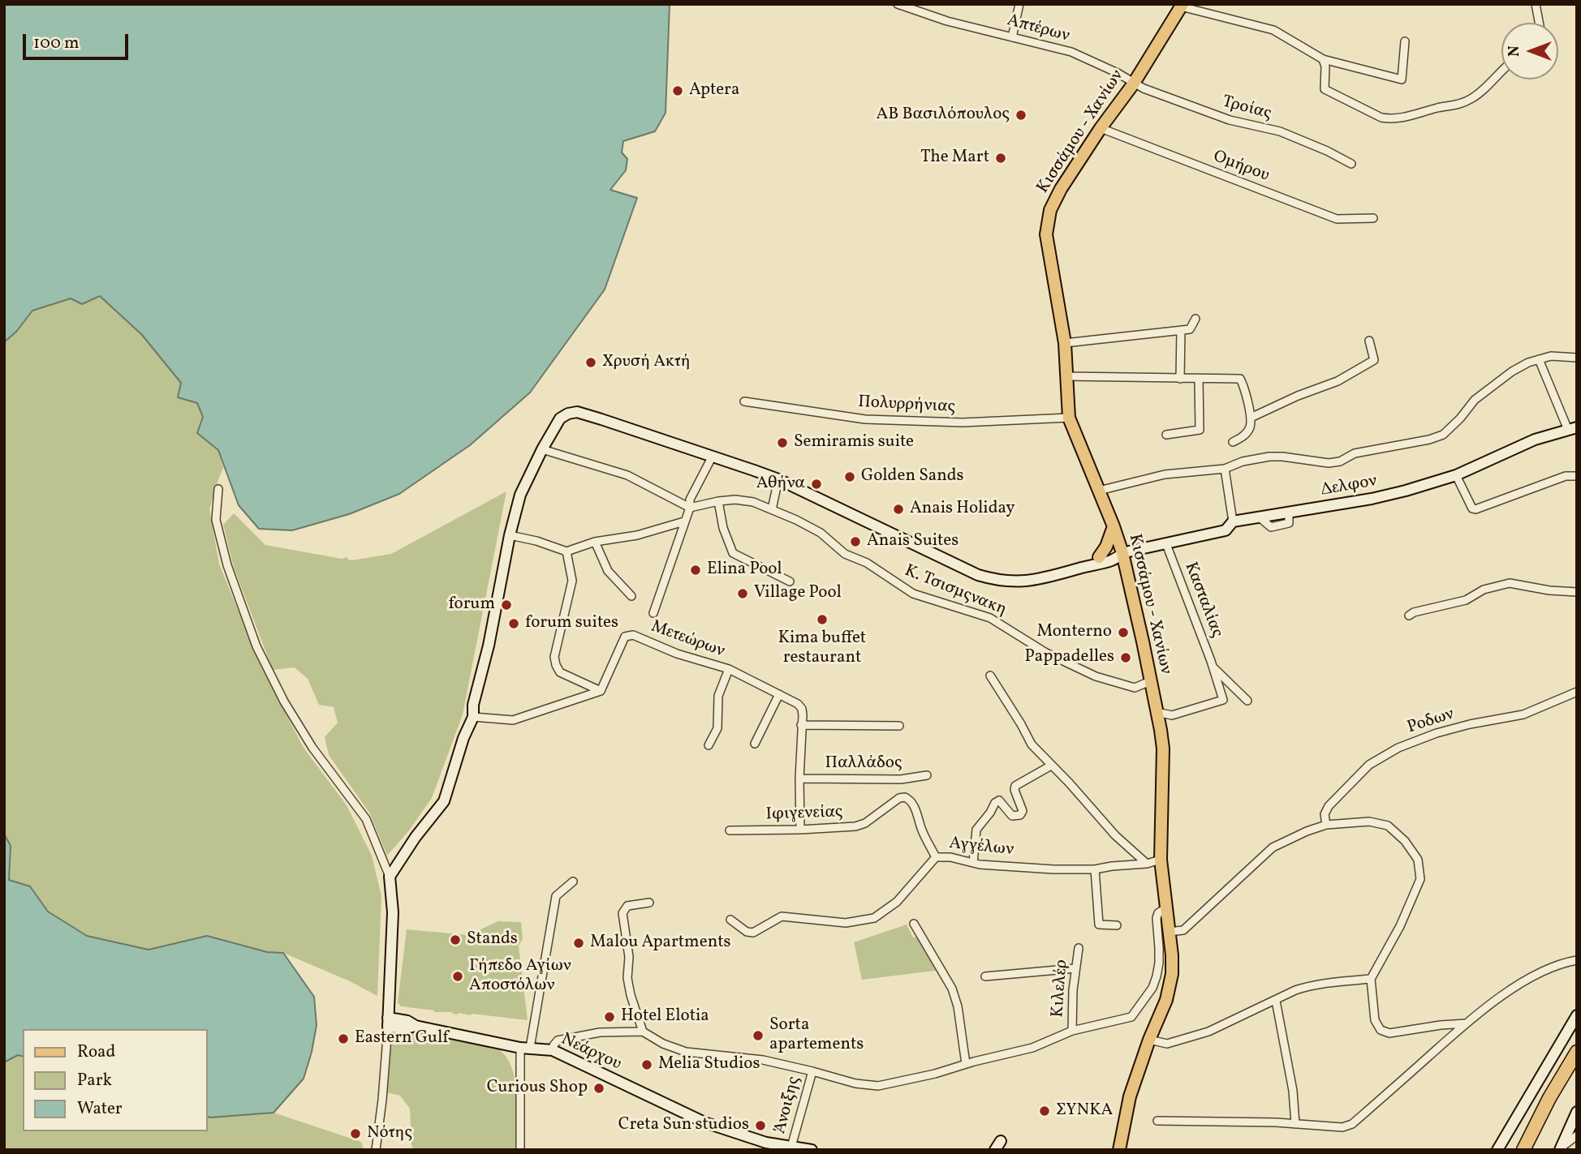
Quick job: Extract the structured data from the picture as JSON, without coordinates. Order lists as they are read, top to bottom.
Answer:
{
  "streets": {
    "main road": ["Κισσάμου - Χανίων"],
    "street": [
      "Απτέρων",
      "Τροίας",
      "Ομήρου",
      "Πολυρρήνιας",
      "Δελφον",
      "Κ. Τσισμςνακη",
      "Κασταλίας",
      "Μετεώρων",
      "Ροδων",
      "Παλλάδος",
      "Ιφιγενείας",
      "Αγγέλων",
      "Κιλελέρ",
      "Νεάρχου",
      "Άνοιξης"
    ]
  },
  "crossings": [
    ["Απτέρων", "Τροίας"],
    ["Απτέρων", "Κισσάμου - Χανίων"],
    ["Τροίας", "Κισσάμου - Χανίων"],
    ["Κισσάμου - Χανίων", "Ομήρου"],
    ["Κισσάμου - Χανίων", "Πολυρρήνιας"],
    ["Κισσάμου - Χανίων", "Δελφον"],
    ["Κισσάμου - Χανίων", "Κ. Τσισμςνακη"],
    ["Κισσάμου - Χανίων", "Αγγέλων"],
    ["Δελφον", "Κασταλίας"],
    ["Μετεώρων", "Παλλάδος"],
    ["Μετεώρων", "Ιφιγενείας"],
    ["Ιφιγενείας", "Αγγέλων"],
    ["Νεάρχου", "Άνοιξης"]
  ],
  "places": [
    "Aptera",
    "ΑΒ Βασιλόπουλος",
    "The Mart",
    "Χρυσή Ακτή",
    "Semiramis suite",
    "Golden Sands",
    "Αθήνα",
    "Anais Holiday",
    "Anais Suites",
    "Elina Pool",
    "Village Pool",
    "forum",
    "Kima buffet restaurant",
    "forum suites",
    "Monterno",
    "Pappadelles",
    "Stands",
    "Malou Apartments",
    "Γήπεδο Αγίων Αποστόλων",
    "Hotel Elotia",
    "Sorta apartements",
    "Eastern Gulf",
    "Melia Studios",
    "Curious Shop",
    "ΣΥΝΚΑ",
    "Creta Sun studios",
    "Νότης"
  ],
  "legend": ["Road", "Park", "Water"],
  "scale_bar": "100 m",
  "north": "left"
}
